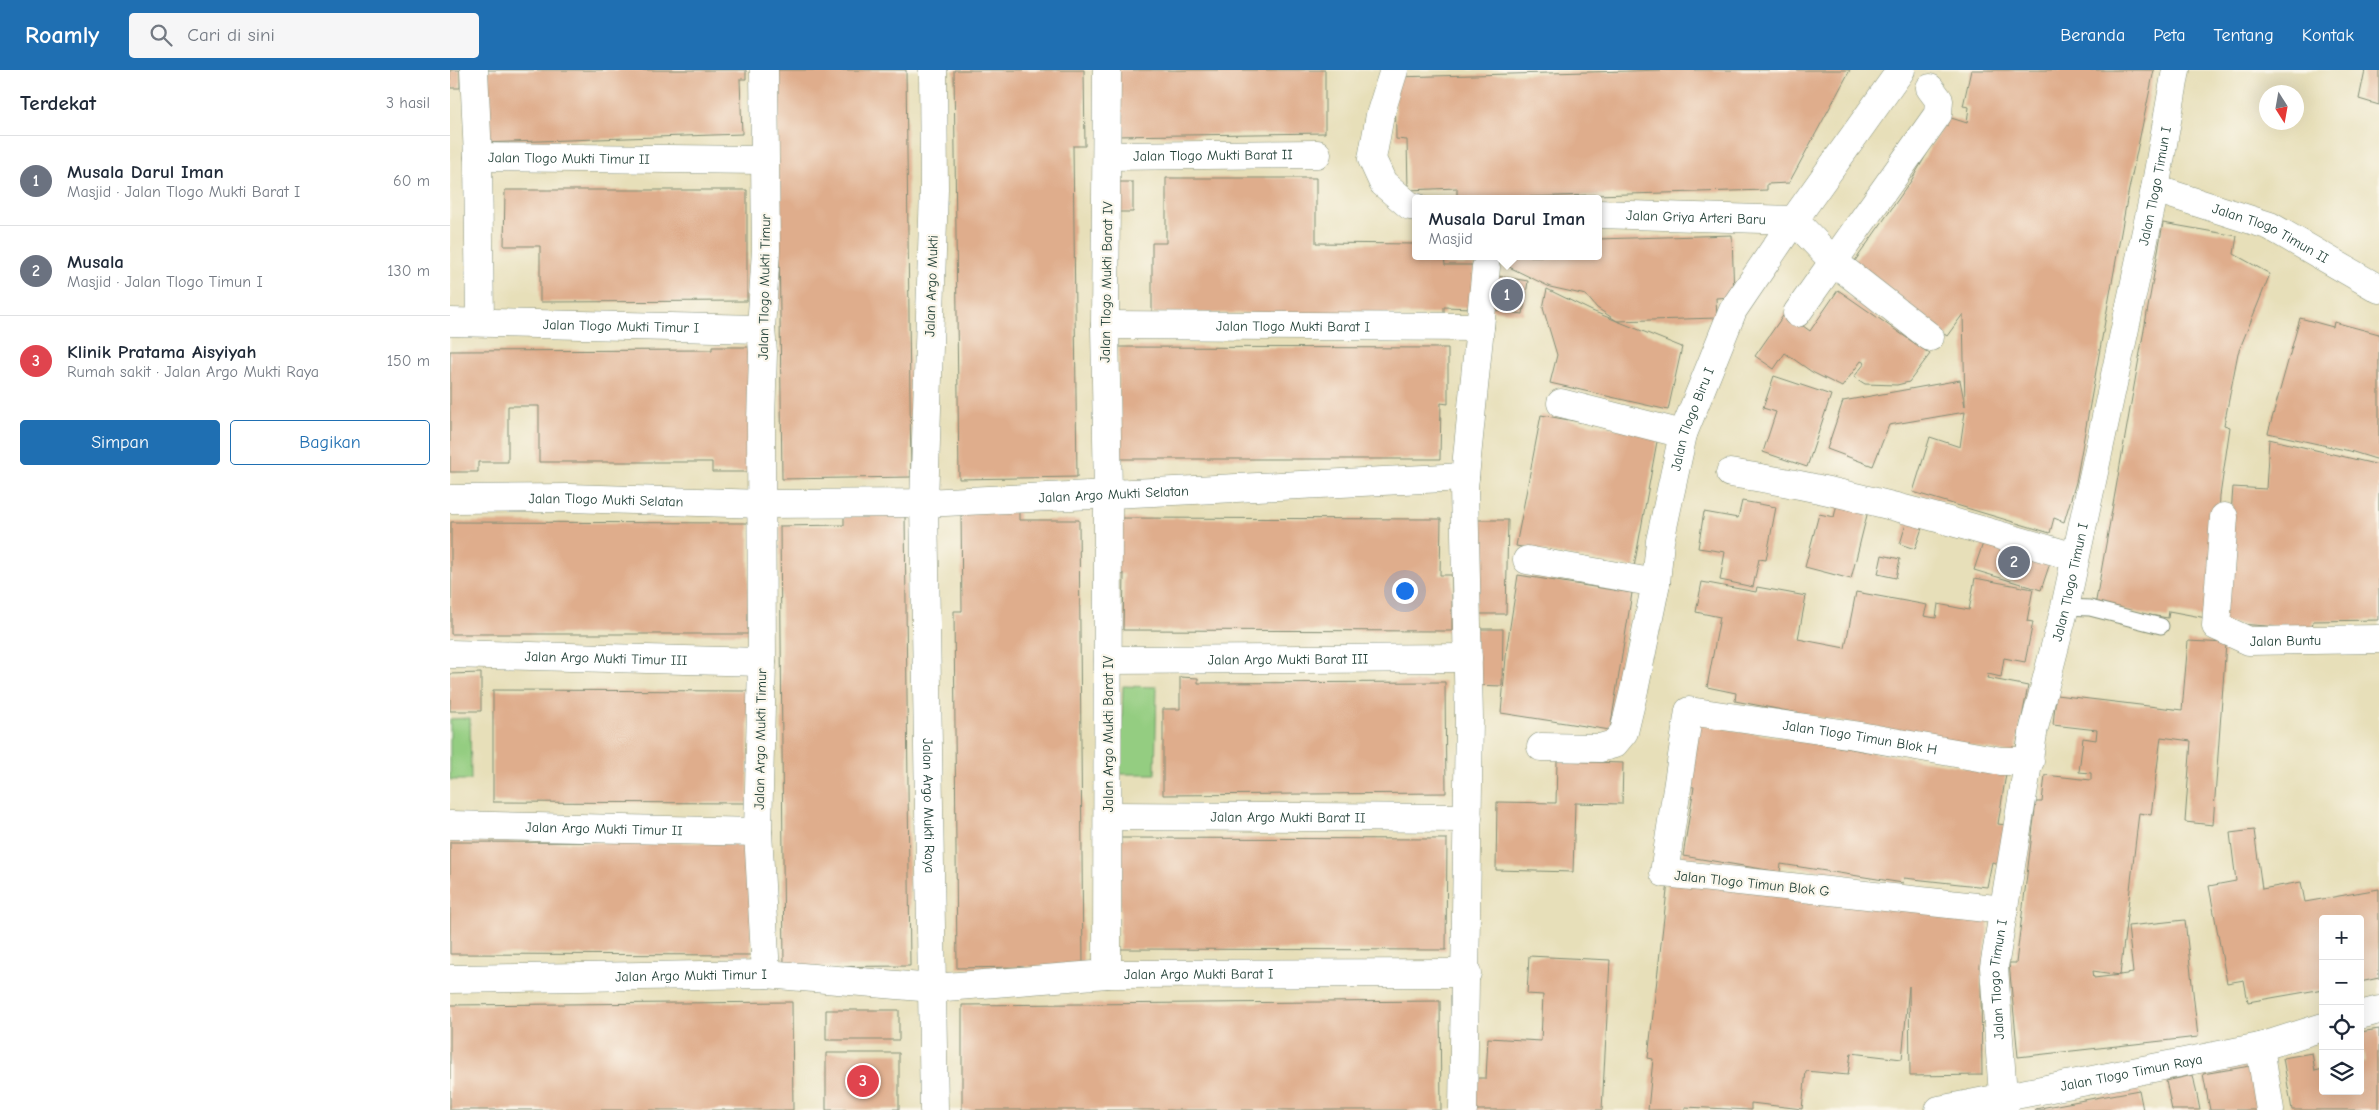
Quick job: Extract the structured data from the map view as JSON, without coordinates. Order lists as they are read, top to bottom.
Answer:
{
  "streets": {
    "street": [
      "Jalan Tlogo Mukti Barat II",
      "Jalan Tlogo Mukti Timur II",
      "Jalan Tlogo Timun I",
      "Jalan Griya Arteri Baru",
      "Jalan Tlogo Timun II",
      "Jalan Tlogo Mukti Barat IV",
      "Jalan Argo Mukti",
      "Jalan Tlogo Mukti Timur",
      "Jalan Tlogo Mukti Timur I",
      "Jalan Tlogo Mukti Barat I",
      "Jalan Tlogo Biru I",
      "Jalan Argo Mukti Selatan",
      "Jalan Tlogo Mukti Selatan",
      "Jalan Buntu",
      "Jalan Argo Mukti Timur III",
      "Jalan Argo Mukti Barat III",
      "Jalan Argo Mukti Barat IV",
      "Jalan Tlogo Timun Blok H",
      "Jalan Argo Mukti Timur",
      "Jalan Argo Mukti Raya",
      "Jalan Argo Mukti Barat II",
      "Jalan Argo Mukti Timur II",
      "Jalan Tlogo Timun Blok G",
      "Jalan Argo Mukti Barat I",
      "Jalan Argo Mukti Timur I",
      "Jalan Tlogo Timun Raya"
    ]
  },
  "crossings": [
    ["Jalan Tlogo Mukti Barat II", "Jalan Tlogo Mukti Barat IV"],
    ["Jalan Tlogo Mukti Timur II", "Jalan Tlogo Mukti Timur"],
    ["Jalan Tlogo Mukti Timur II", "Jalan Tlogo Mukti Timur I"],
    ["Jalan Tlogo Timun I", "Jalan Tlogo Timun II"],
    ["Jalan Tlogo Timun I", "Jalan Tlogo Timun Blok H"],
    ["Jalan Tlogo Timun I", "Jalan Tlogo Timun Blok G"],
    ["Jalan Tlogo Timun I", "Jalan Tlogo Timun Raya"],
    ["Jalan Griya Arteri Baru", "Jalan Tlogo Biru I"],
    ["Jalan Tlogo Mukti Barat IV", "Jalan Tlogo Mukti Barat I"],
    ["Jalan Tlogo Mukti Barat IV", "Jalan Argo Mukti Selatan"],
    ["Jalan Tlogo Mukti Barat IV", "Jalan Argo Mukti Barat IV"],
    ["Jalan Argo Mukti", "Jalan Argo Mukti Selatan"],
    ["Jalan Argo Mukti", "Jalan Argo Mukti Raya"],
    ["Jalan Tlogo Mukti Timur", "Jalan Tlogo Mukti Timur I"],
    ["Jalan Tlogo Mukti Timur", "Jalan Argo Mukti Selatan"],
    ["Jalan Tlogo Mukti Timur", "Jalan Tlogo Mukti Selatan"],
    ["Jalan Tlogo Mukti Timur", "Jalan Argo Mukti Timur"],
    ["Jalan Argo Mukti Selatan", "Jalan Tlogo Mukti Selatan"],
    ["Jalan Argo Mukti Selatan", "Jalan Argo Mukti Barat IV"],
    ["Jalan Argo Mukti Selatan", "Jalan Argo Mukti Timur"],
    ["Jalan Argo Mukti Selatan", "Jalan Argo Mukti Raya"],
    ["Jalan Tlogo Mukti Selatan", "Jalan Argo Mukti Timur"],
    ["Jalan Argo Mukti Timur III", "Jalan Argo Mukti Timur"],
    ["Jalan Argo Mukti Barat III", "Jalan Argo Mukti Barat IV"],
    ["Jalan Argo Mukti Barat IV", "Jalan Argo Mukti Barat II"],
    ["Jalan Argo Mukti Barat IV", "Jalan Argo Mukti Barat I"],
    ["Jalan Tlogo Timun Blok H", "Jalan Tlogo Timun Blok G"],
    ["Jalan Argo Mukti Timur", "Jalan Argo Mukti Timur II"],
    ["Jalan Argo Mukti Timur", "Jalan Argo Mukti Timur I"],
    ["Jalan Argo Mukti Raya", "Jalan Argo Mukti Barat I"],
    ["Jalan Argo Mukti Raya", "Jalan Argo Mukti Timur I"],
    ["Jalan Argo Mukti Barat I", "Jalan Argo Mukti Timur I"]
  ],
  "north": "bottom",
  "page": {
    "header": "Roamly",
    "search": "Cari di sini",
    "nav": [
      "Beranda",
      "Peta",
      "Tentang",
      "Kontak"
    ],
    "heading": ["Terdekat", "3 hasil"],
    "list": [
      {
        "mark": "1",
        "name": "Musala Darul Iman",
        "note": "Masjid · Jalan Tlogo Mukti Barat I",
        "value": "60 m"
      },
      {
        "mark": "2",
        "name": "Musala",
        "note": "Masjid · Jalan Tlogo Timun I",
        "value": "130 m"
      },
      {
        "mark": "3",
        "name": "Klinik Pratama Aisyiyah",
        "note": "Rumah sakit · Jalan Argo Mukti Raya",
        "value": "150 m"
      }
    ],
    "popup": ["Musala Darul Iman", "Masjid"],
    "pins": ["1", "2", "3"],
    "buttons": ["Simpan", "Bagikan"],
    "map_buttons": ["+", "−"]
  }
}
